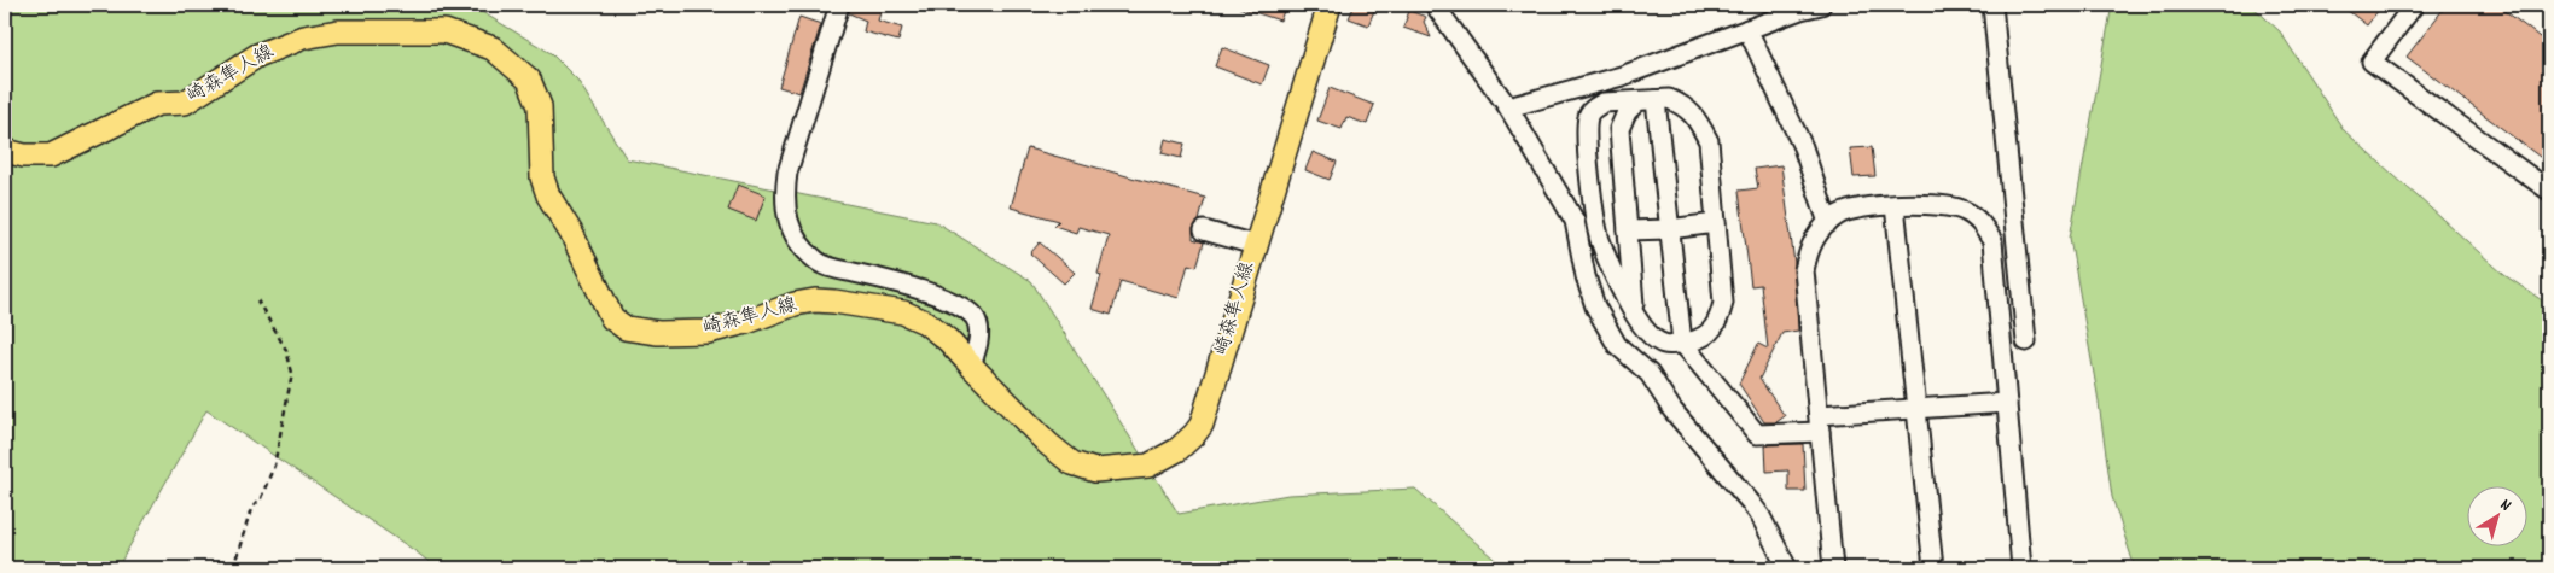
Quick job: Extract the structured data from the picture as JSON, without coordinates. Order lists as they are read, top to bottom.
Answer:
{
  "streets": {
    "main road": ["崎森隼人線"]
  },
  "north": "top right"
}
